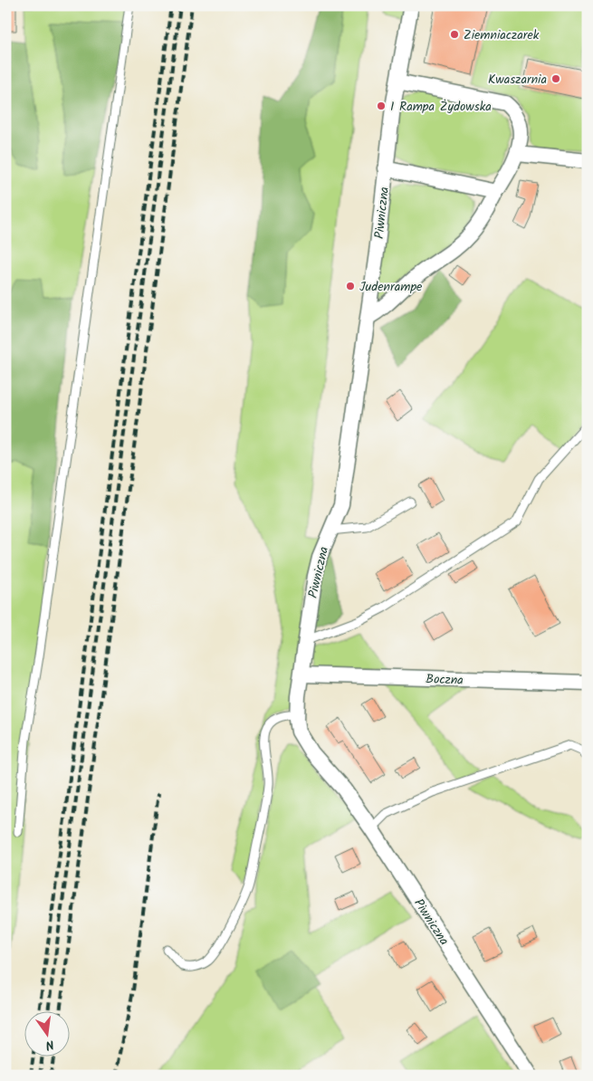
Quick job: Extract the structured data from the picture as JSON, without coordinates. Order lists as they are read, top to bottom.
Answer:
{
  "streets": {
    "street": ["Piwniczna", "Boczna"]
  },
  "crossings": [
    ["Piwniczna", "Boczna"]
  ],
  "places": [
    "Ziemniaczarek",
    "Kwaszarnia",
    "I Rampa Żydowska",
    "Judenrampe"
  ],
  "north": "bottom"
}
